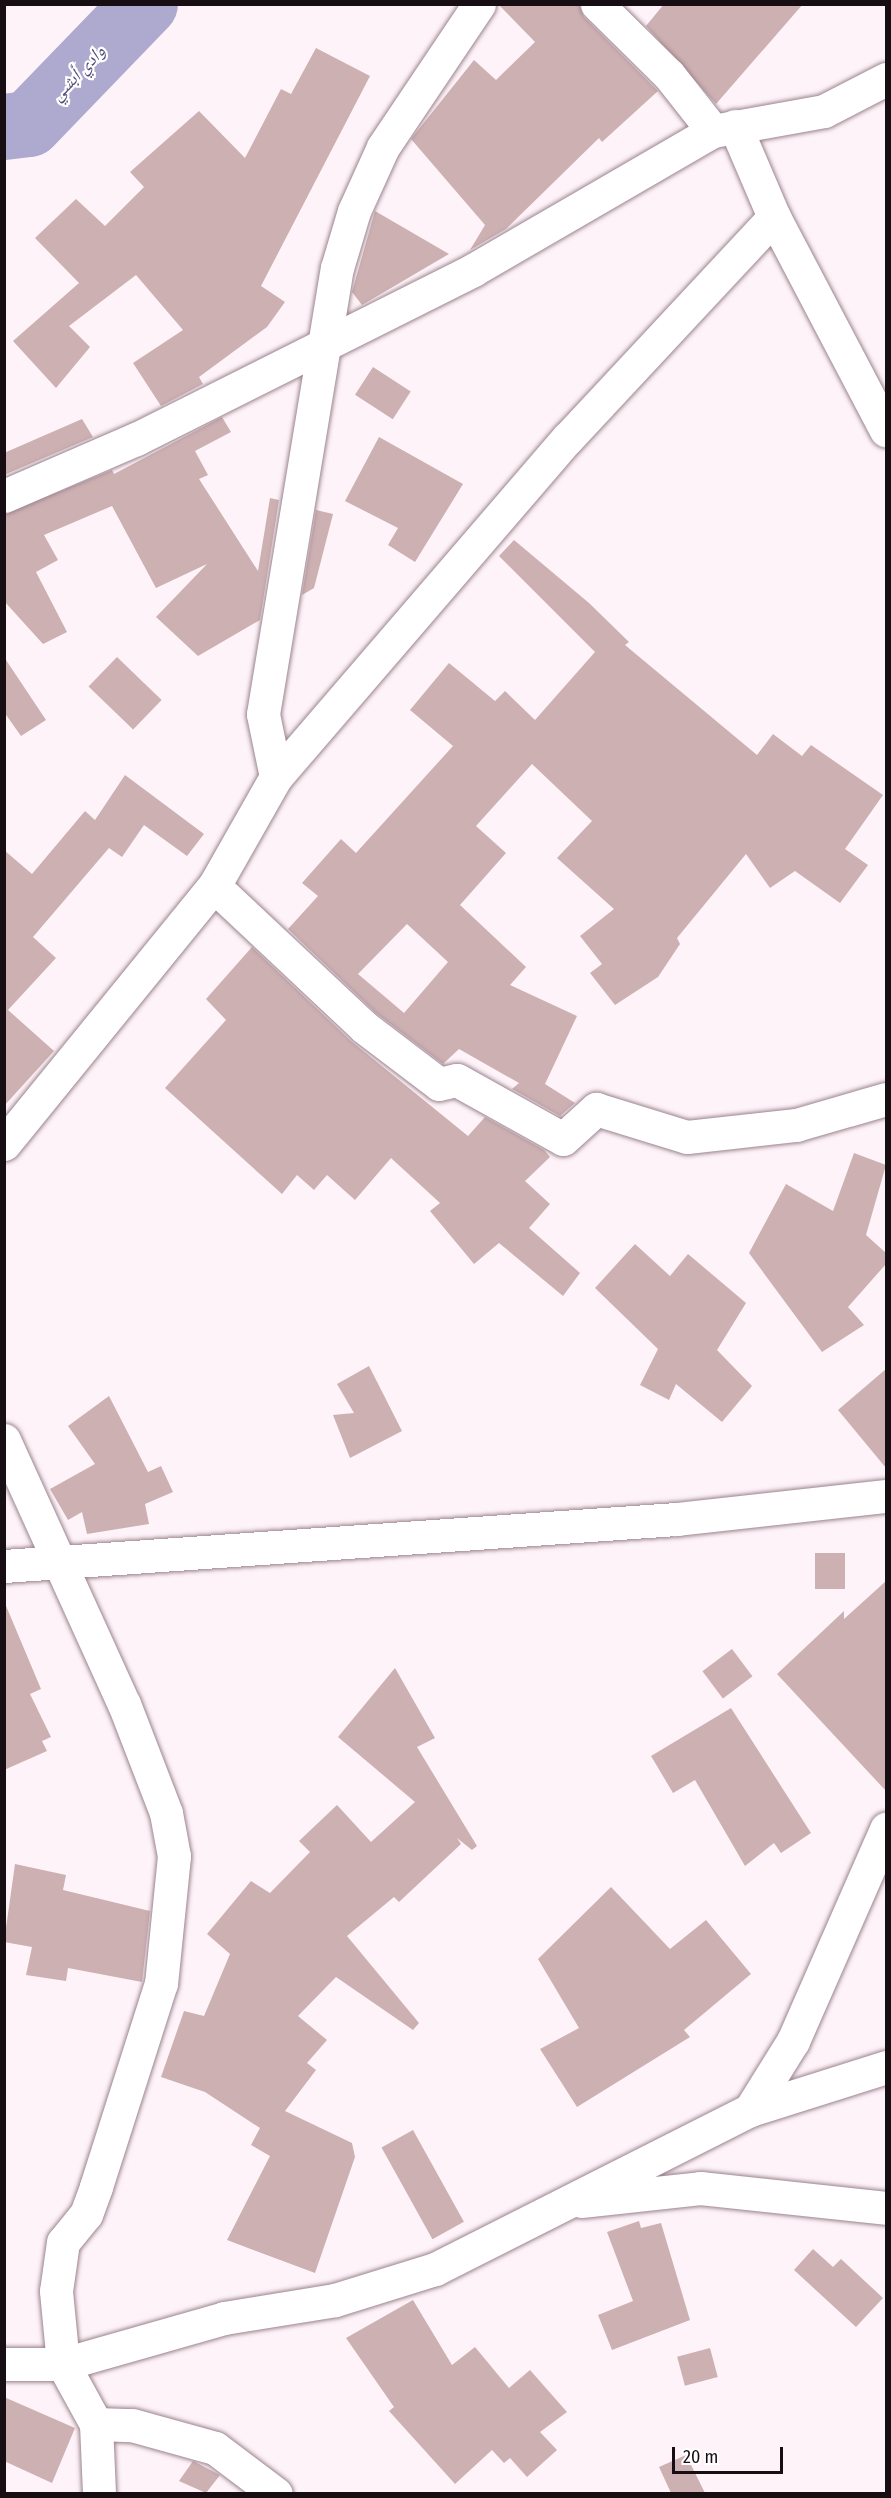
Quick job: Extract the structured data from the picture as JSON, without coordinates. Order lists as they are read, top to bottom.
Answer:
{
  "water": ["وادي أبشي"],
  "scale_bar": "20 m"
}
